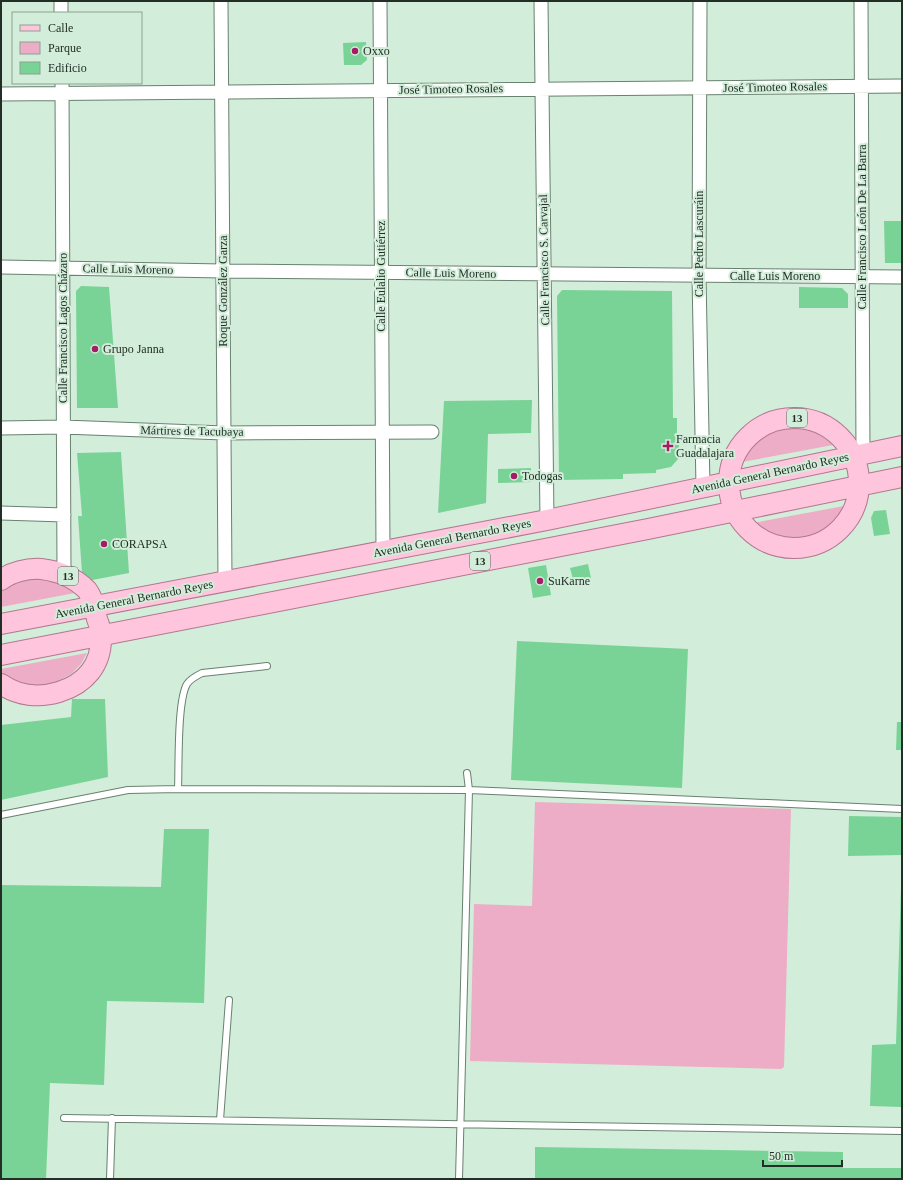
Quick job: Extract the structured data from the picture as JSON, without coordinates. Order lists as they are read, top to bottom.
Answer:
{
  "streets": {
    "main road": ["13", "Avenida General Bernardo Reyes"],
    "street": [
      "José Timoteo Rosales",
      "Calle Francisco León De La Barra",
      "Calle Pedro Lascuráin",
      "Calle Francisco S. Carvajal",
      "Calle Luis Moreno",
      "Calle Eulalio Gutiérrez",
      "Roque González Garza",
      "Calle Francisco Lagos Cházaro",
      "Mártires de Tacubaya"
    ]
  },
  "crossings": [
    ["José Timoteo Rosales", "Calle Francisco León De La Barra"],
    ["José Timoteo Rosales", "Calle Pedro Lascuráin"],
    ["José Timoteo Rosales", "Calle Francisco S. Carvajal"],
    ["José Timoteo Rosales", "Calle Eulalio Gutiérrez"],
    ["José Timoteo Rosales", "Roque González Garza"],
    ["José Timoteo Rosales", "Calle Francisco Lagos Cházaro"],
    ["Calle Francisco León De La Barra", "Calle Luis Moreno"],
    ["Calle Francisco León De La Barra", "13"],
    ["Calle Francisco León De La Barra", "Avenida General Bernardo Reyes"],
    ["Calle Pedro Lascuráin", "Calle Luis Moreno"],
    ["Calle Pedro Lascuráin", "Avenida General Bernardo Reyes"],
    ["Calle Francisco S. Carvajal", "Calle Luis Moreno"],
    ["Calle Francisco S. Carvajal", "Avenida General Bernardo Reyes"],
    ["Calle Luis Moreno", "Calle Eulalio Gutiérrez"],
    ["Calle Luis Moreno", "Roque González Garza"],
    ["Calle Luis Moreno", "Calle Francisco Lagos Cházaro"],
    ["Calle Eulalio Gutiérrez", "Mártires de Tacubaya"],
    ["Calle Eulalio Gutiérrez", "Avenida General Bernardo Reyes"],
    ["Roque González Garza", "Mártires de Tacubaya"],
    ["Roque González Garza", "Avenida General Bernardo Reyes"],
    ["Calle Francisco Lagos Cházaro", "13"],
    ["Calle Francisco Lagos Cházaro", "Mártires de Tacubaya"],
    ["13", "Avenida General Bernardo Reyes"]
  ],
  "places": {
    "other": [
      "Oxxo",
      "Grupo Janna",
      "Todogas",
      "CORAPSA",
      "SuKarne"
    ],
    "health": ["Farmacia Guadalajara"]
  },
  "legend": ["Calle", "Parque", "Edificio"],
  "scale_bar": "50 m"
}
